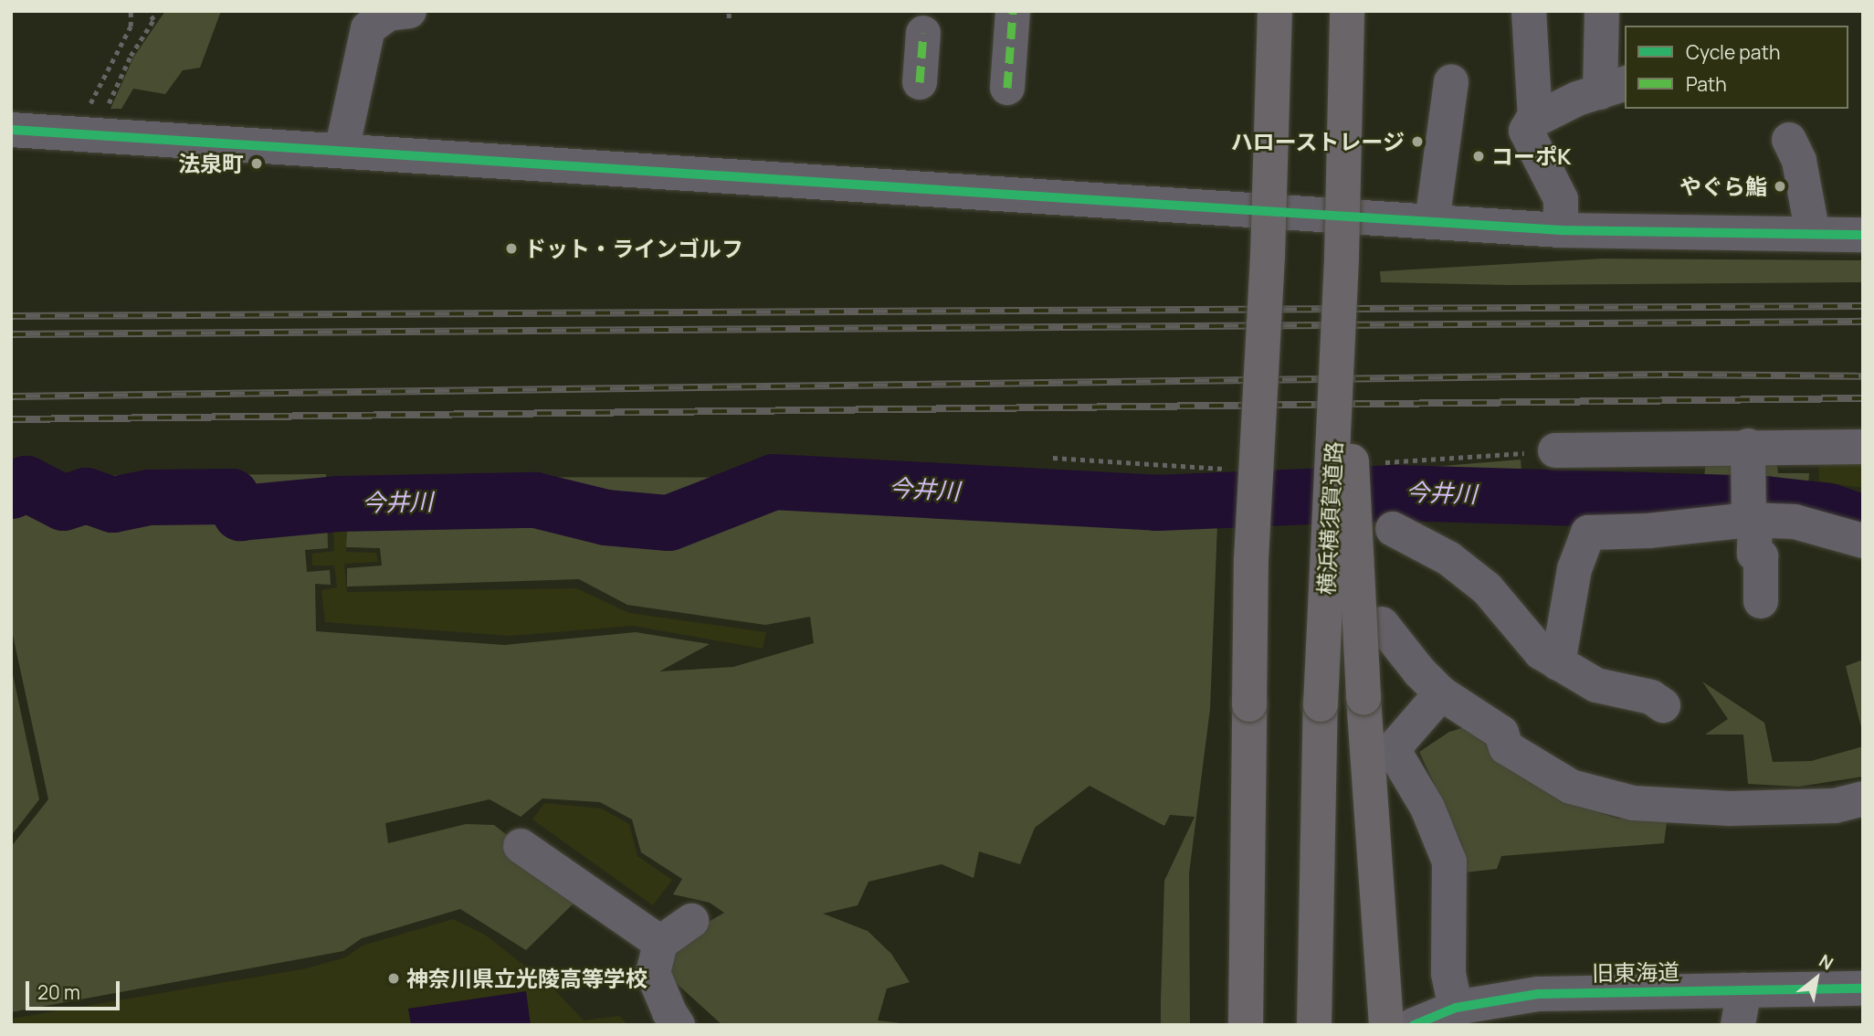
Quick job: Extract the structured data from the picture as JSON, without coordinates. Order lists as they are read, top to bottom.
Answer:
{
  "streets": {
    "highway": ["横浜横須賀道路"],
    "street": ["旧東海道"]
  },
  "water": ["今井川"],
  "places": [
    "ハローストレージ",
    "コーポK",
    "法泉町",
    "やぐら鮨",
    "ドット・ラインゴルフ",
    "神奈川県立光陵高等学校"
  ],
  "legend": ["Cycle path", "Path"],
  "scale_bar": "20 m",
  "north": "top right"
}
